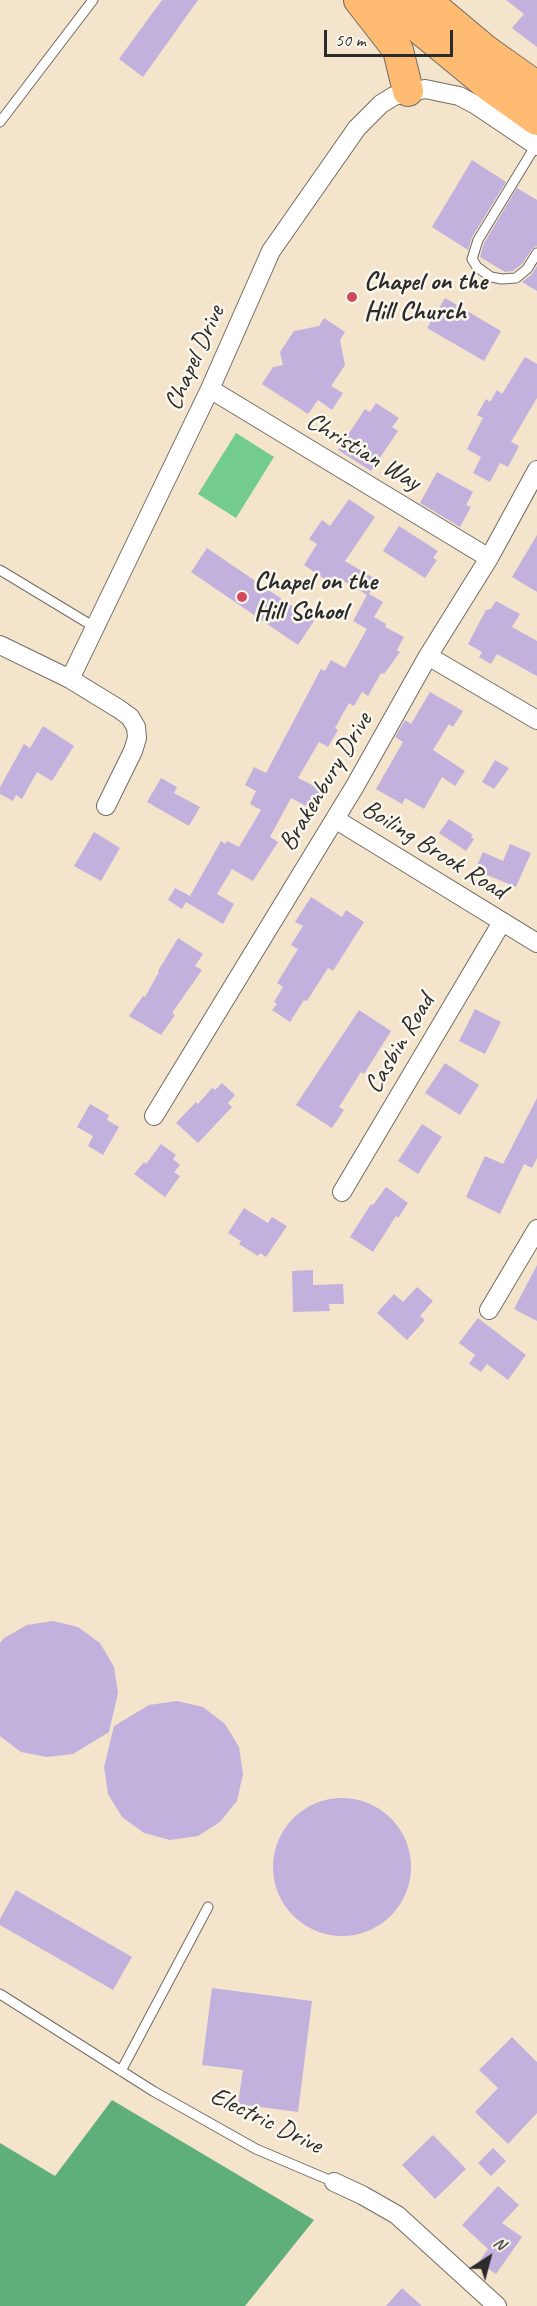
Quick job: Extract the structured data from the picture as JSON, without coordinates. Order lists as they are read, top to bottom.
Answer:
{
  "streets": {
    "street": [
      "Chapel Drive",
      "Christian Way",
      "Brakenbury Drive",
      "Boiling Brook Road",
      "Casbin Road",
      "Electric Drive"
    ]
  },
  "crossings": [
    ["Chapel Drive", "Christian Way"],
    ["Christian Way", "Brakenbury Drive"],
    ["Brakenbury Drive", "Boiling Brook Road"],
    ["Boiling Brook Road", "Casbin Road"]
  ],
  "places": ["Chapel on the Hill Church", "Chapel on the Hill School"],
  "scale_bar": "50 m",
  "north": "top right"
}
